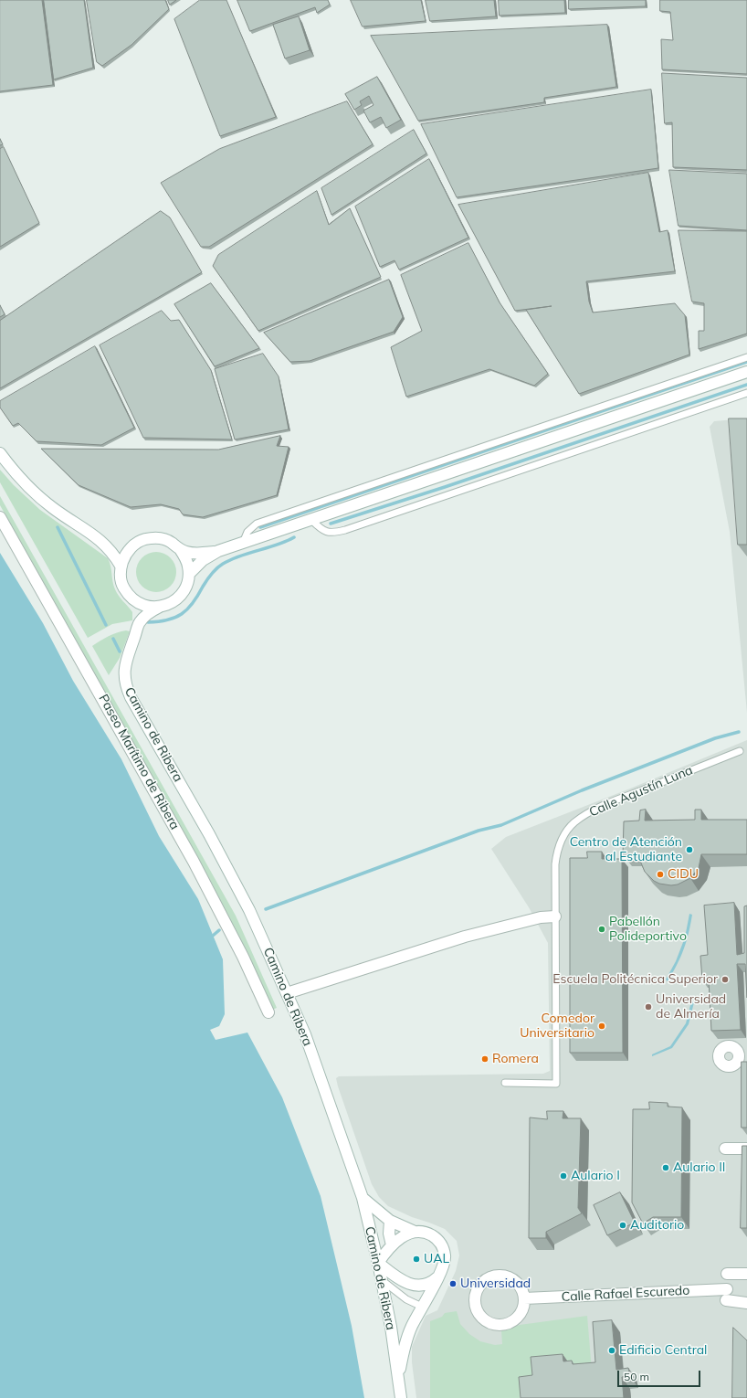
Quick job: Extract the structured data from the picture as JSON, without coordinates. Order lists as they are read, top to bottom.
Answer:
{
  "streets": {
    "main road": ["Camino de Ribera", "Paseo Marítimo de Ribera", "Calle Rafael Escuredo"],
    "lane": ["Calle Agustín Luna"]
  },
  "places": [
    "Centro de Atención al Estudiante",
    "CIDU",
    "Pabellón Polideportivo",
    "Escuela Politécnica Superior",
    "Universidad de Almería",
    "Comedor Universitario",
    "Romera",
    "Aulario II",
    "Aulario I",
    "Auditorio",
    "UAL",
    "Universidad",
    "Edificio Central"
  ],
  "scale_bar": "50 m"
}
